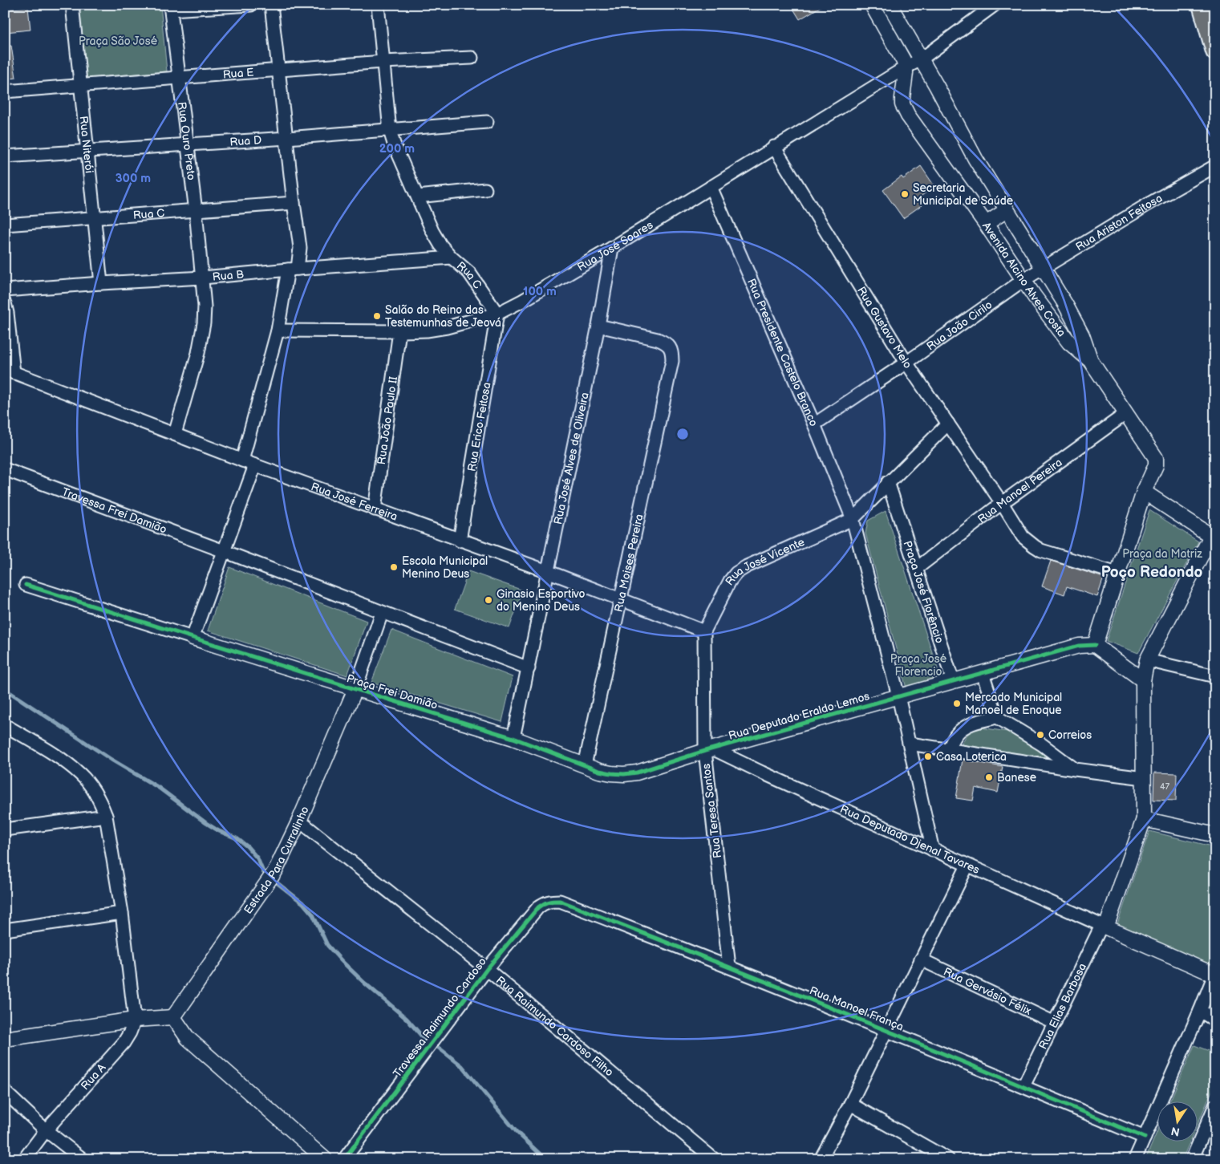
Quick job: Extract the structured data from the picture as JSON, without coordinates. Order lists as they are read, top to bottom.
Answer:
{
  "streets": {
    "street": [
      "Rua E",
      "Rua Ouro Preto",
      "Rua D",
      "Rua Niterói",
      "Rua C",
      "Rua Ariston Feitosa",
      "Rua José Soares",
      "Rua B",
      "Avenida Alcino Alves Costa",
      "Rua João Cirilo",
      "Rua Gustavo Melo",
      "Rua Presidente Castelo Branco",
      "Rua João Paulo II",
      "Rua Erico Feitosa",
      "Rua José Alves de Oliveira",
      "Rua Manoel Pereira",
      "Rua José Ferreira",
      "Travessa Frei Damião",
      "Rua Moises Pereira",
      "Rua José Vicente",
      "Praça José Florêncio",
      "Praça Frei Damião",
      "Rua Deputado Eraldo Lemos",
      "Rua Teresa Santos",
      "Rua Deputado Djenal Tavares",
      "Estrada Para Curralinho",
      "Rua Gervásio Félix",
      "Rua Elias Barbosa",
      "Rua Manoel França",
      "Travessa Raimundo Cardoso",
      "Rua Raimundo Cardoso Filho",
      "Rua A"
    ]
  },
  "crossings": [
    ["Rua E", "Rua Ouro Preto"],
    ["Rua E", "Rua Niterói"],
    ["Rua E", "Rua C"],
    ["Rua Ouro Preto", "Rua D"],
    ["Rua Ouro Preto", "Rua C"],
    ["Rua Ouro Preto", "Rua B"],
    ["Rua Ouro Preto", "Rua José Ferreira"],
    ["Rua D", "Rua Niterói"],
    ["Rua D", "Rua C"],
    ["Rua Niterói", "Rua C"],
    ["Rua Niterói", "Rua B"],
    ["Rua C", "Rua José Soares"],
    ["Rua C", "Rua B"],
    ["Rua C", "Rua Erico Feitosa"],
    ["Rua Ariston Feitosa", "Avenida Alcino Alves Costa"],
    ["Rua Ariston Feitosa", "Rua João Cirilo"],
    ["Rua José Soares", "Avenida Alcino Alves Costa"],
    ["Rua José Soares", "Rua Gustavo Melo"],
    ["Rua José Soares", "Rua Presidente Castelo Branco"],
    ["Rua José Soares", "Rua João Paulo II"],
    ["Rua José Soares", "Rua Erico Feitosa"],
    ["Rua José Soares", "Rua José Alves de Oliveira"],
    ["Avenida Alcino Alves Costa", "Rua João Cirilo"],
    ["Avenida Alcino Alves Costa", "Rua Manoel Pereira"],
    ["Rua João Cirilo", "Rua Gustavo Melo"],
    ["Rua João Cirilo", "Rua Presidente Castelo Branco"],
    ["Rua Gustavo Melo", "Rua Manoel Pereira"],
    ["Rua Presidente Castelo Branco", "Rua José Vicente"],
    ["Rua João Paulo II", "Rua José Ferreira"],
    ["Rua Erico Feitosa", "Rua José Ferreira"],
    ["Rua José Alves de Oliveira", "Rua José Ferreira"],
    ["Rua José Alves de Oliveira", "Rua Moises Pereira"],
    ["Rua Manoel Pereira", "Praça José Florêncio"],
    ["Rua José Ferreira", "Rua Moises Pereira"],
    ["Rua José Ferreira", "Rua José Vicente"],
    ["Rua José Ferreira", "Rua Teresa Santos"],
    ["Rua Moises Pereira", "Praça Frei Damião"],
    ["Rua Moises Pereira", "Rua Deputado Eraldo Lemos"],
    ["Rua José Vicente", "Rua Teresa Santos"],
    ["Praça Frei Damião", "Rua Deputado Eraldo Lemos"],
    ["Praça Frei Damião", "Estrada Para Curralinho"],
    ["Rua Deputado Eraldo Lemos", "Rua Teresa Santos"],
    ["Rua Deputado Eraldo Lemos", "Rua Deputado Djenal Tavares"],
    ["Rua Teresa Santos", "Rua Deputado Djenal Tavares"],
    ["Rua Teresa Santos", "Rua Manoel França"],
    ["Rua Deputado Djenal Tavares", "Rua Elias Barbosa"],
    ["Estrada Para Curralinho", "Rua Raimundo Cardoso Filho"],
    ["Rua Gervásio Félix", "Rua Elias Barbosa"],
    ["Rua Elias Barbosa", "Rua Manoel França"],
    ["Rua Manoel França", "Travessa Raimundo Cardoso"],
    ["Travessa Raimundo Cardoso", "Rua Raimundo Cardoso Filho"]
  ],
  "districts": ["Poço Redondo"],
  "parks": ["Praça São José", "Praça da Matriz", "Praça José Florencio"],
  "places": [
    "Secretaria Municipal de Saúde",
    "Salão do Reino das Testemunhas de Jeová",
    "Escola Municipal Menino Deus",
    "Ginasio Esportivo do Menino Deus",
    "Mercado Municipal Manoel de Enoque",
    "Correios",
    "Casa Loterica",
    "Banese"
  ],
  "house_numbers": ["47"],
  "north": "bottom",
  "rings": ["200 m", "300 m", "100 m"]
}
